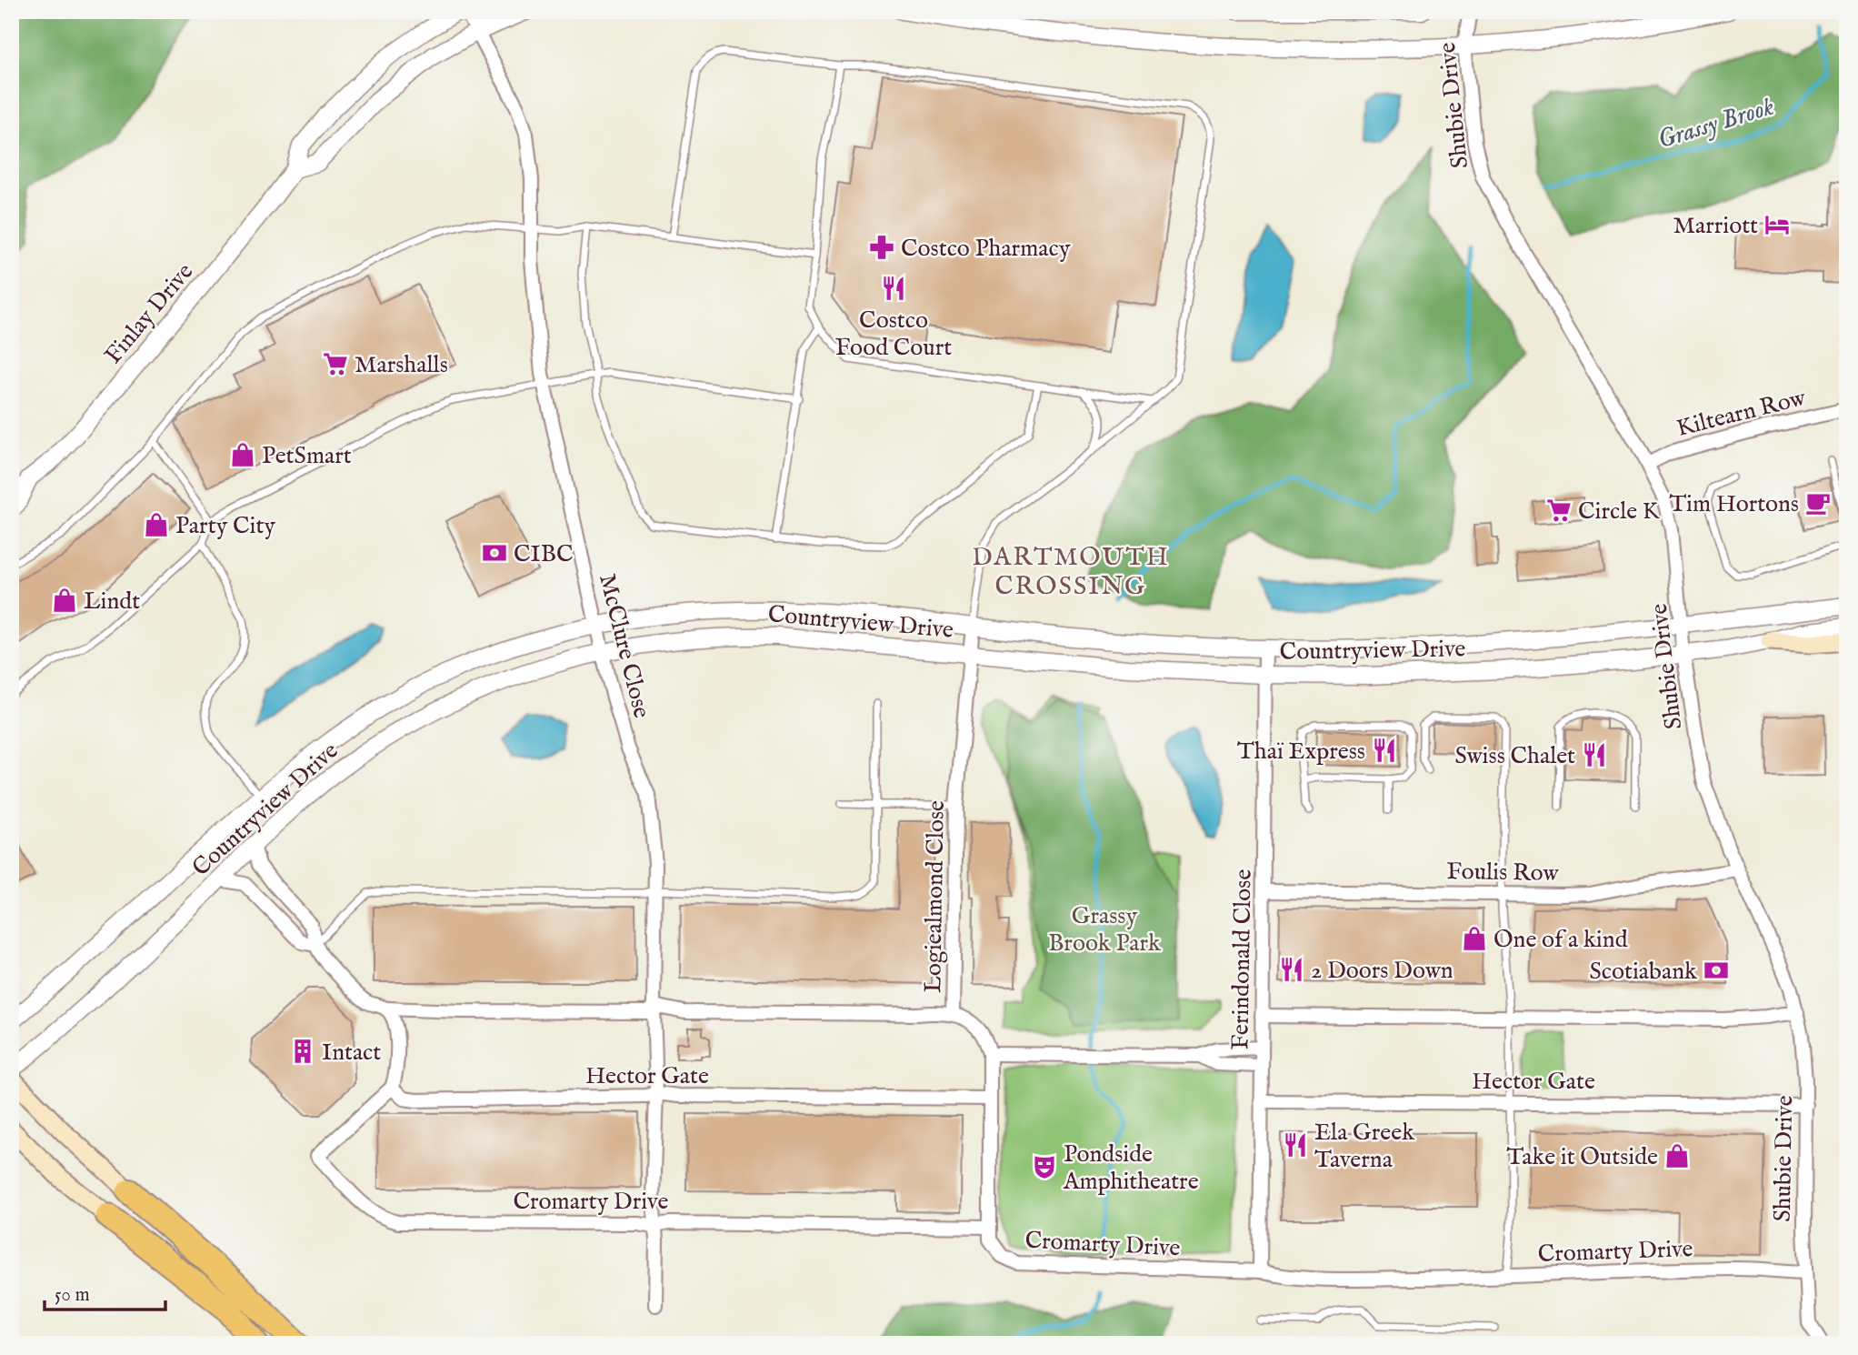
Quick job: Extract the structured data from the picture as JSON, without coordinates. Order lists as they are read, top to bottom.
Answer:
{
  "streets": {
    "street": [
      "Shubie Drive",
      "Finlay Drive",
      "Kiltearn Row",
      "Countryview Drive",
      "McClure Close",
      "Foulis Row",
      "Logiealmond Close",
      "Ferindonald Close",
      "Hector Gate",
      "Cromarty Drive"
    ]
  },
  "crossings": [
    ["Shubie Drive", "Kiltearn Row"],
    ["Shubie Drive", "Countryview Drive"],
    ["Shubie Drive", "Foulis Row"],
    ["Shubie Drive", "Hector Gate"],
    ["Shubie Drive", "Cromarty Drive"],
    ["Finlay Drive", "McClure Close"],
    ["Countryview Drive", "McClure Close"],
    ["Countryview Drive", "Logiealmond Close"],
    ["Countryview Drive", "Ferindonald Close"],
    ["McClure Close", "Hector Gate"],
    ["McClure Close", "Cromarty Drive"],
    ["Foulis Row", "Ferindonald Close"],
    ["Logiealmond Close", "Hector Gate"],
    ["Logiealmond Close", "Cromarty Drive"],
    ["Ferindonald Close", "Hector Gate"],
    ["Ferindonald Close", "Cromarty Drive"],
    ["Hector Gate", "Cromarty Drive"]
  ],
  "districts": ["DARTMOUTH CROSSING"],
  "water": ["Grassy Brook"],
  "parks": ["Grassy Brook Park"],
  "places": {
    "hotel": ["Marriott"],
    "pharmacy": ["Costco Pharmacy"],
    "restaurant": [
      "Costco Food Court",
      "Thaï Express",
      "Swiss Chalet",
      "2 Doors Down",
      "Ela Greek Taverna"
    ],
    "supermarket": ["Marshalls", "Circle K"],
    "shop": [
      "PetSmart",
      "Party City",
      "Lindt",
      "One of a kind",
      "Take it Outside"
    ],
    "cafe": ["Tim Hortons"],
    "bank": ["CIBC", "Scotiabank"],
    "building": ["Intact"],
    "theatre": ["Pondside Amphitheatre"]
  },
  "scale_bar": "50 m"
}
